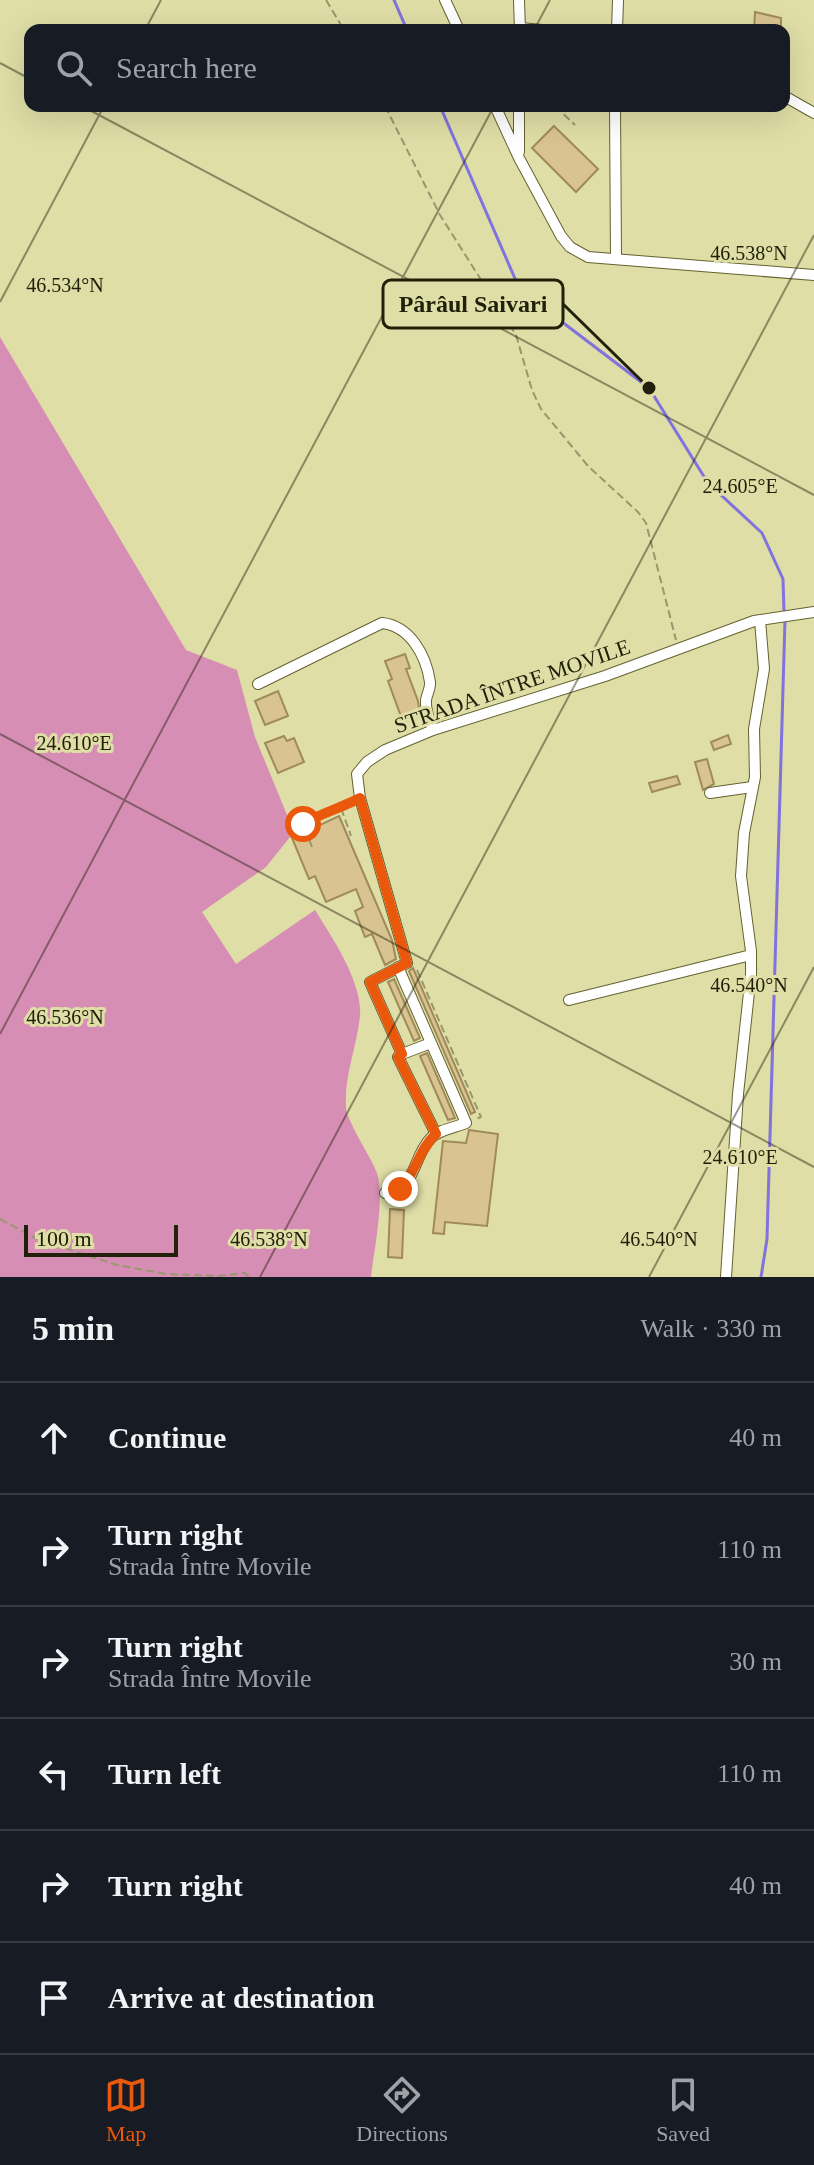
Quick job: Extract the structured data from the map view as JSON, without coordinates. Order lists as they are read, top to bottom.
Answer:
{
  "streets": {
    "street": ["STRADA ÎNTRE MOVILE"]
  },
  "places": ["Pârâul Saivari"],
  "scale_bar": "100 m",
  "page": {
    "search": "Search here",
    "scale": "100 m",
    "heading": ["5 min", "Walk · 330 m"],
    "list": [
      ["Continue", "40 m"],
      ["Turn right", "Strada Între Movile", "110 m"],
      ["Turn right", "Strada Între Movile", "30 m"],
      ["Turn left", "110 m"],
      ["Turn right", "40 m"],
      "Arrive at destination"
    ],
    "nav": ["Map", "Directions", "Saved"]
  },
  "coordinates": [
    "46.538°N",
    "46.534°N",
    "24.605°E",
    "24.610°E",
    "46.540°N",
    "46.536°N"
  ]
}
